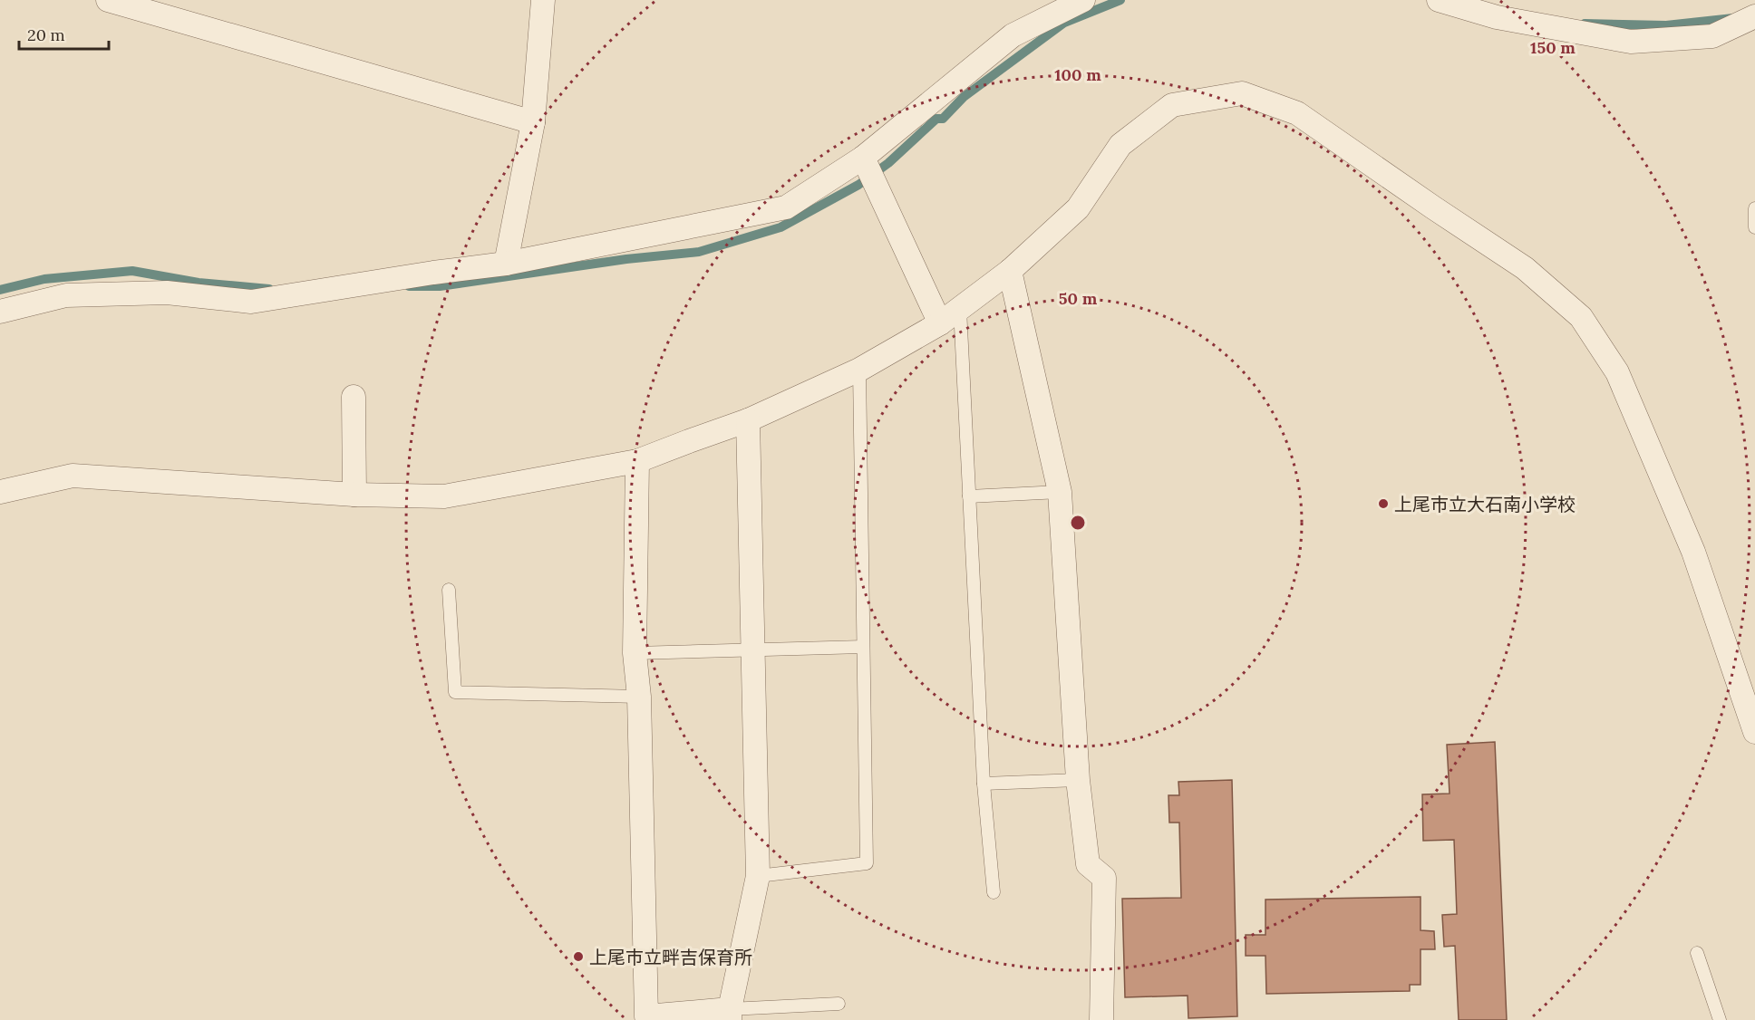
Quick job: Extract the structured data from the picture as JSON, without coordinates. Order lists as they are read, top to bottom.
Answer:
{
  "places": ["上尾市立大石南小学校", "上尾市立畔吉保育所"],
  "scale_bar": "20 m",
  "rings": ["150 m", "100 m", "50 m"]
}
